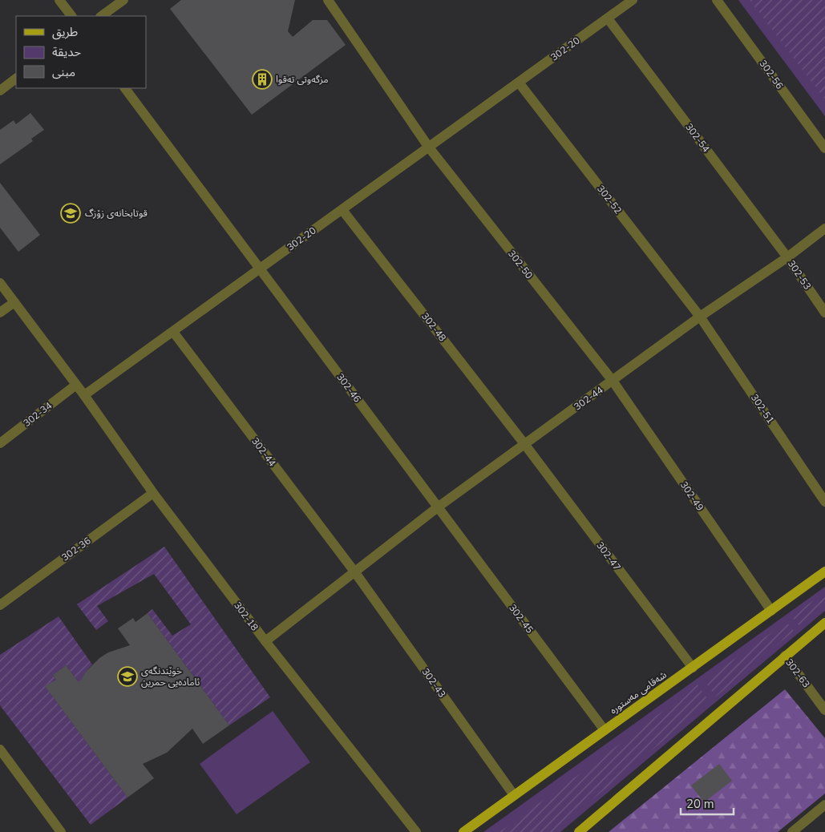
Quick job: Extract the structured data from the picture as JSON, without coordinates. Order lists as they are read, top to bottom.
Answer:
{
  "streets": {
    "main road": ["شەقامی مەستورە"],
    "street": [
      "302-20",
      "302-56",
      "302-54",
      "302-52",
      "302-50",
      "302-53",
      "302-48",
      "302-46",
      "302-44",
      "302-51",
      "302-34",
      "302-49",
      "302-36",
      "302-47",
      "302-18",
      "302-45",
      "302-63",
      "302-43"
    ]
  },
  "crossings": [
    ["302-20", "302-54"],
    ["302-20", "302-52"],
    ["302-20", "302-50"],
    ["302-20", "302-48"],
    ["302-20", "302-46"],
    ["302-20", "302-44"],
    ["302-20", "302-18"],
    ["302-54", "302-53"],
    ["302-54", "302-44"],
    ["302-52", "302-44"],
    ["302-52", "302-51"],
    ["302-50", "302-44"],
    ["302-50", "302-49"],
    ["302-53", "302-44"],
    ["302-48", "302-44"],
    ["302-48", "302-47"],
    ["302-46", "302-44"],
    ["302-46", "302-45"],
    ["302-44", "302-51"],
    ["302-44", "302-49"],
    ["302-44", "302-47"],
    ["302-44", "302-18"],
    ["302-44", "302-45"],
    ["302-44", "302-43"],
    ["302-49", "شەقامی مەستورە"],
    ["302-36", "302-18"],
    ["302-47", "شەقامی مەستورە"],
    ["302-45", "شەقامی مەستورە"],
    ["302-43", "شەقامی مەستورە"]
  ],
  "places": {
    "building": ["مزگه‌وتی ته‌قوا"],
    "school or university": ["قوتابخانه‌ی زۆزگ", "خوێندنگەی ئامادەیی حمرین"]
  },
  "legend": ["طريق", "حديقة", "مبنى"],
  "scale_bar": "20 m"
}
